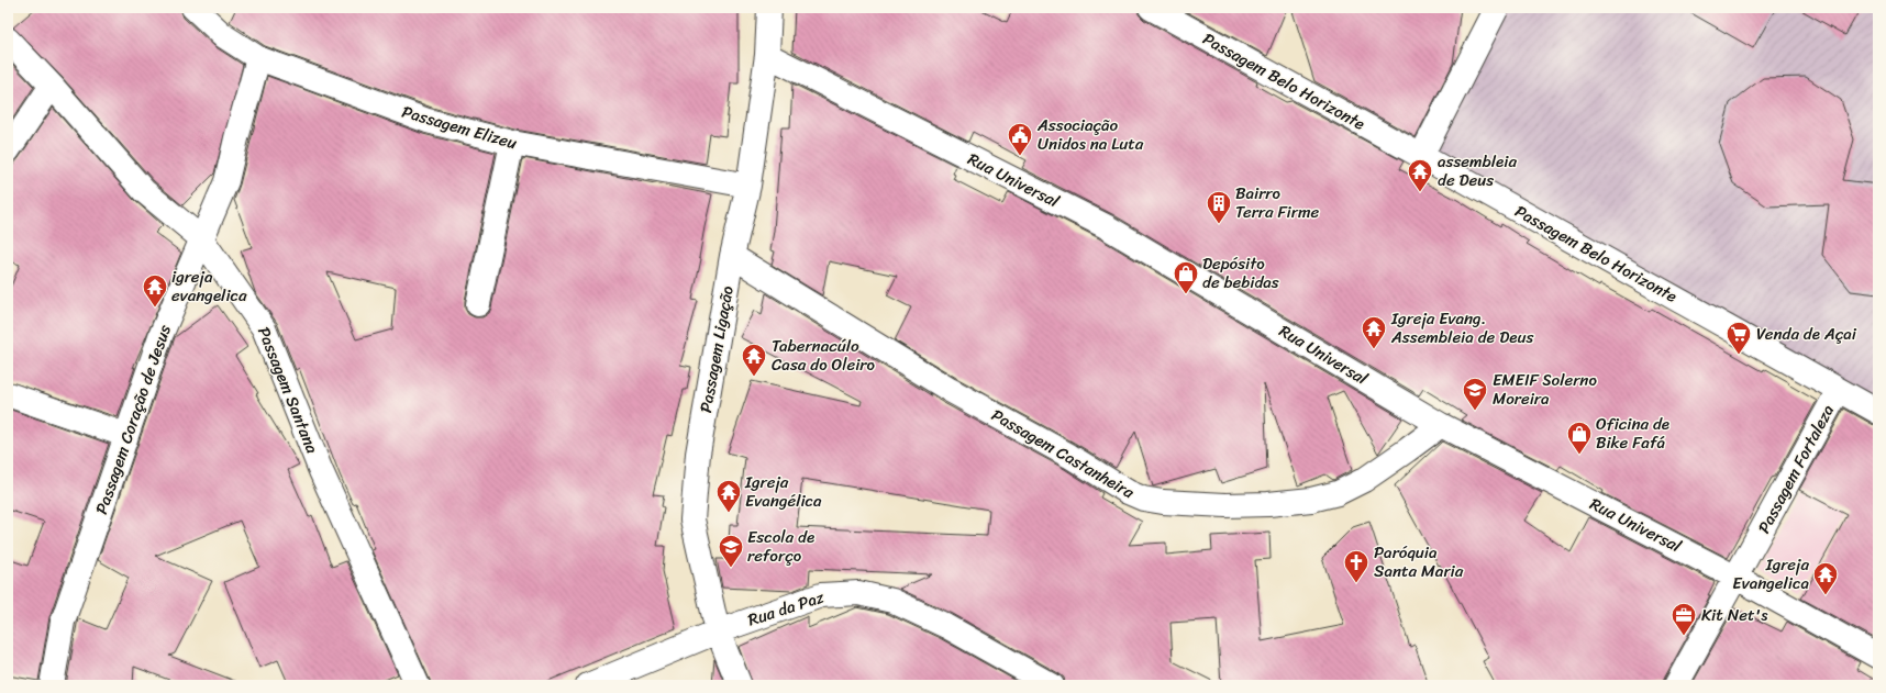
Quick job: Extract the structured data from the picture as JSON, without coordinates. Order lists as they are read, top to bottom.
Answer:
{
  "streets": {
    "street": [
      "Passagem Belo Horizonte",
      "Passagem Elizeu",
      "Rua Universal",
      "Passagem Ligação",
      "Passagem Santana",
      "Passagem Coração de Jesus",
      "Passagem Castanheira",
      "Passagem Fortaleza",
      "Rua da Paz"
    ]
  },
  "crossings": [
    ["Passagem Belo Horizonte", "Passagem Fortaleza"],
    ["Passagem Elizeu", "Passagem Ligação"],
    ["Passagem Elizeu", "Passagem Coração de Jesus"],
    ["Rua Universal", "Passagem Ligação"],
    ["Rua Universal", "Passagem Castanheira"],
    ["Rua Universal", "Passagem Fortaleza"],
    ["Passagem Ligação", "Passagem Castanheira"],
    ["Passagem Ligação", "Rua da Paz"],
    ["Passagem Santana", "Passagem Coração de Jesus"]
  ],
  "places": {
    "public building": ["Associação Unidos na Luta"],
    "temple": [
      "assembleia de Deus",
      "igreja evangelica",
      "Igreja Evang. Assembleia de Deus",
      "Tabernacúlo Casa do Oleiro",
      "Igreja Evangélica",
      "Igreja Evangelica"
    ],
    "building": ["Bairro Terra Firme"],
    "shop": ["Depósito de bebidas", "Oficina de Bike Fafá"],
    "supermarket": ["Venda de Açai"],
    "school or university": ["EMEIF Solerno Moreira", "Escola de reforço"],
    "church": ["Paróquia Santa Maria"],
    "office": ["Kit Net's"]
  }
}
